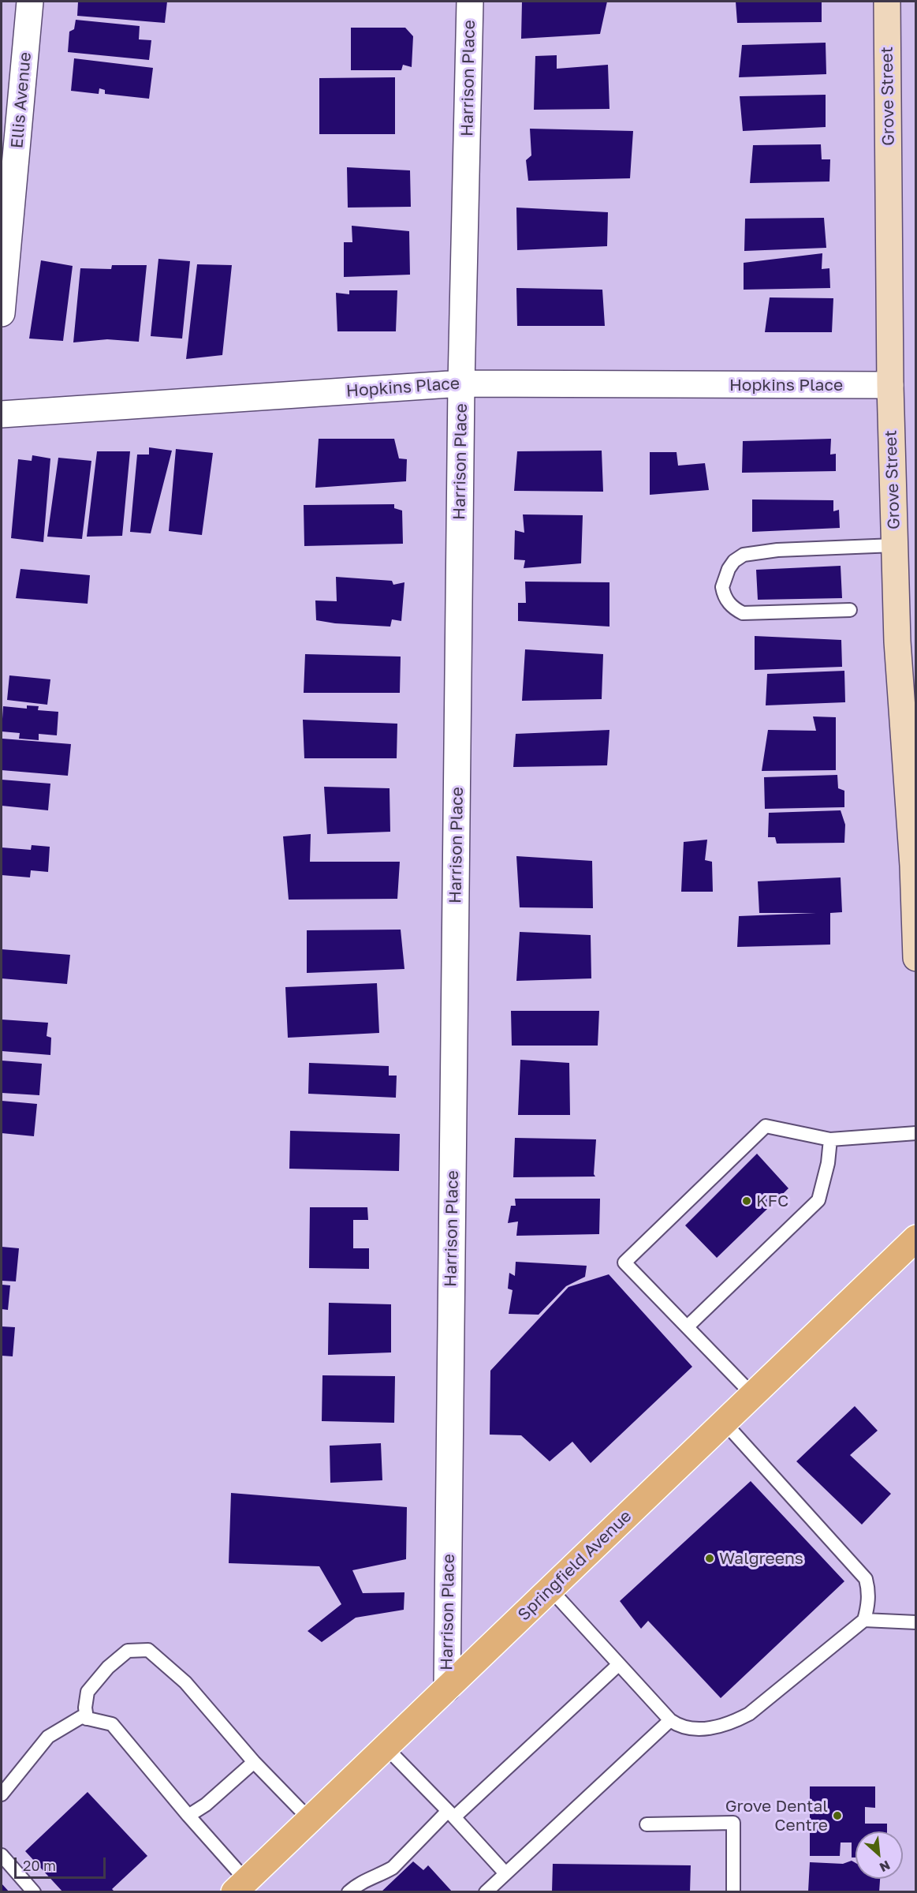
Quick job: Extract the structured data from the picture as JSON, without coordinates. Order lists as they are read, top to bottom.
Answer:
{
  "streets": {
    "main road": ["Grove Street", "Springfield Avenue"],
    "street": ["Harrison Place", "Ellis Avenue", "Hopkins Place"]
  },
  "crossings": [
    ["Harrison Place", "Hopkins Place"],
    ["Harrison Place", "Springfield Avenue"],
    ["Grove Street", "Hopkins Place"]
  ],
  "places": ["KFC", "Walgreens", "Grove Dental Centre"],
  "scale_bar": "20 m",
  "north": "bottom right"
}
